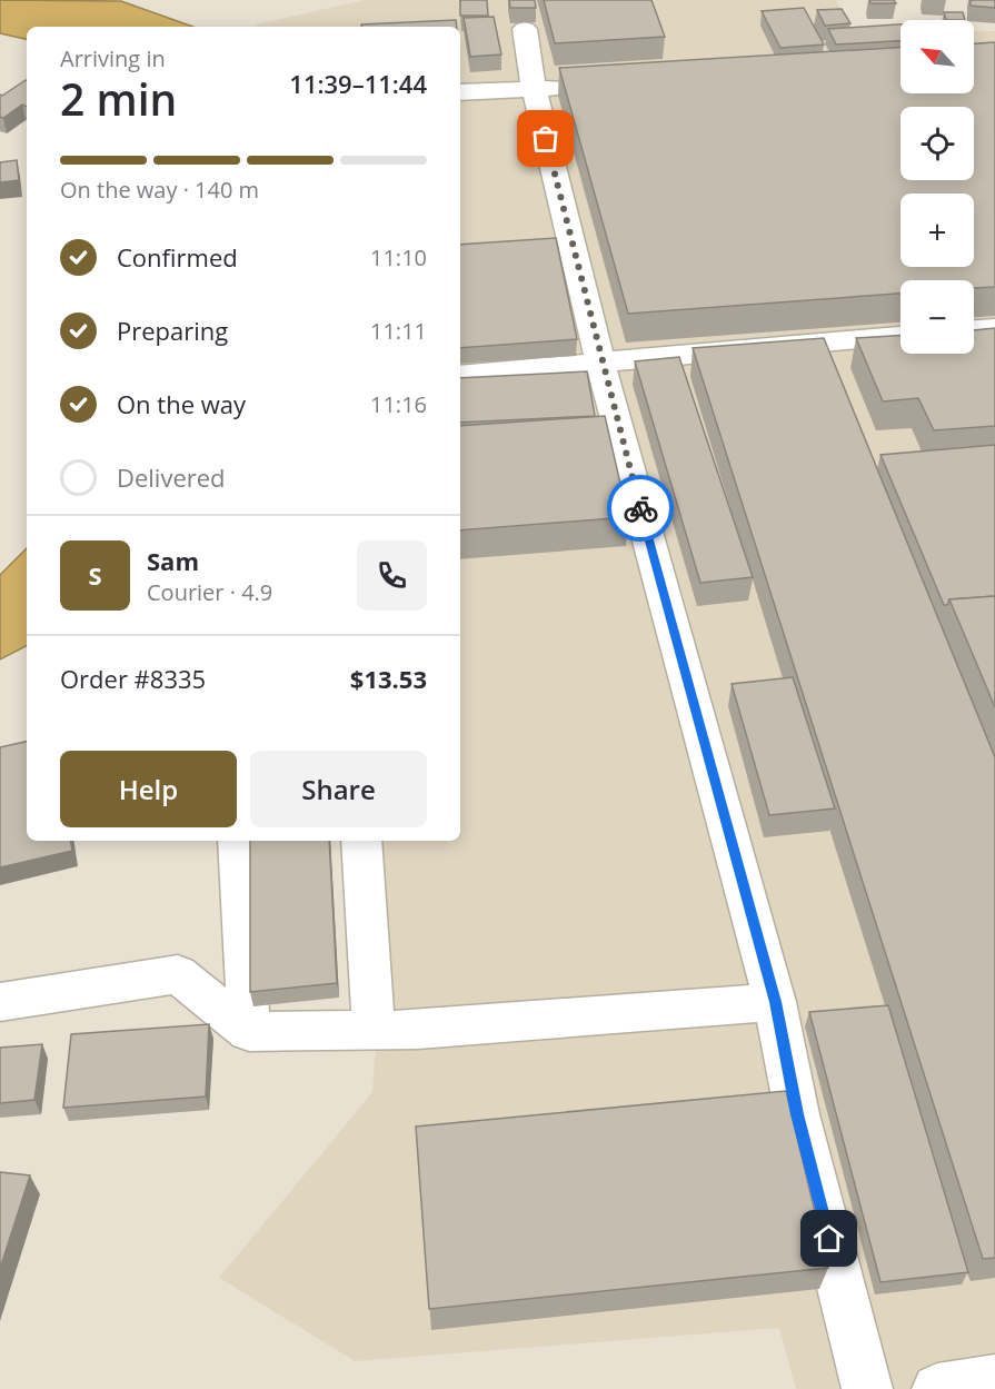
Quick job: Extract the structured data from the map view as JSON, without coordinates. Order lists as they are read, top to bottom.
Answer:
{
  "north": "top left",
  "page": {
    "map_buttons": ["+", "−"],
    "heading": ["2 min", "Arriving in", "11:39–11:44"],
    "panel": [
      "Sam",
      "Courier · 4.9",
      "Order #8335",
      "$13.53"
    ],
    "bar": "On the way · 140 m",
    "list": [
      ["Confirmed", "11:10"],
      ["Preparing", "11:11"],
      ["On the way", "11:16"],
      "Delivered"
    ],
    "round": "S",
    "buttons": ["Help", "Share"]
  }
}
